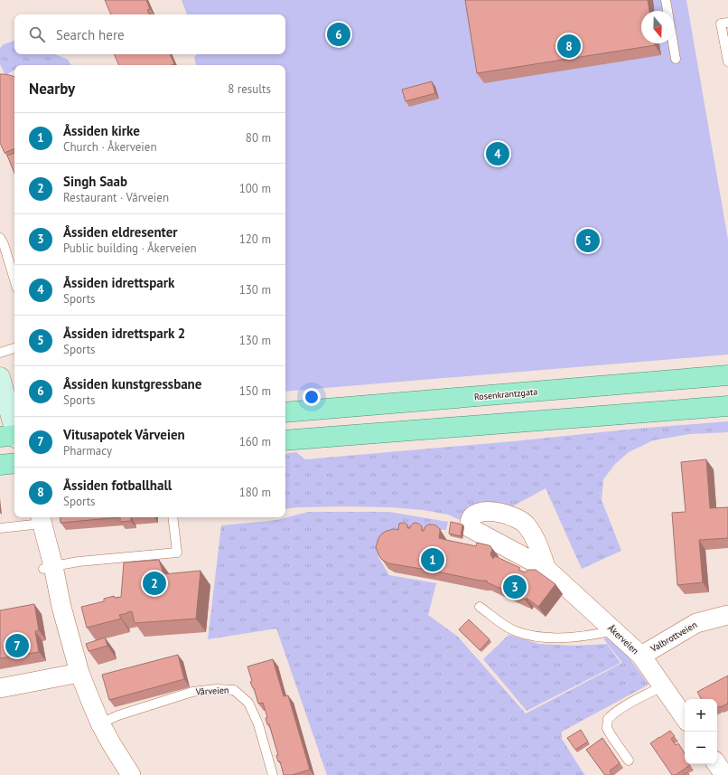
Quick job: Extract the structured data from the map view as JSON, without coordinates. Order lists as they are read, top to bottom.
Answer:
{
  "streets": {
    "main road": ["Rosenkrantzgata"],
    "street": ["Valbrottveien", "Åkerveien"],
    "lane": ["Vårveien"]
  },
  "crossings": [
    ["Valbrottveien", "Åkerveien"]
  ],
  "north": "bottom",
  "page": {
    "search": "Search here",
    "pins": [
      "6",
      "8",
      "4",
      "5",
      "1",
      "2",
      "3",
      "7"
    ],
    "heading": ["Nearby", "8 results"],
    "list": [
      {
        "mark": "1",
        "name": "Åssiden kirke",
        "note": "Church · Åkerveien",
        "value": "80 m"
      },
      {
        "mark": "2",
        "name": "Singh Saab",
        "note": "Restaurant · Vårveien",
        "value": "100 m"
      },
      {
        "mark": "3",
        "name": "Åssiden eldresenter",
        "note": "Public building · Åkerveien",
        "value": "120 m"
      },
      {
        "mark": "4",
        "name": "Åssiden idrettspark",
        "note": "Sports",
        "value": "130 m"
      },
      {
        "mark": "5",
        "name": "Åssiden idrettspark 2",
        "note": "Sports",
        "value": "130 m"
      },
      {
        "mark": "6",
        "name": "Åssiden kunstgressbane",
        "note": "Sports",
        "value": "150 m"
      },
      {
        "mark": "7",
        "name": "Vitusapotek Vårveien",
        "note": "Pharmacy",
        "value": "160 m"
      },
      {
        "mark": "8",
        "name": "Åssiden fotballhall",
        "note": "Sports",
        "value": "180 m"
      }
    ],
    "map_buttons": ["+", "−"]
  }
}
